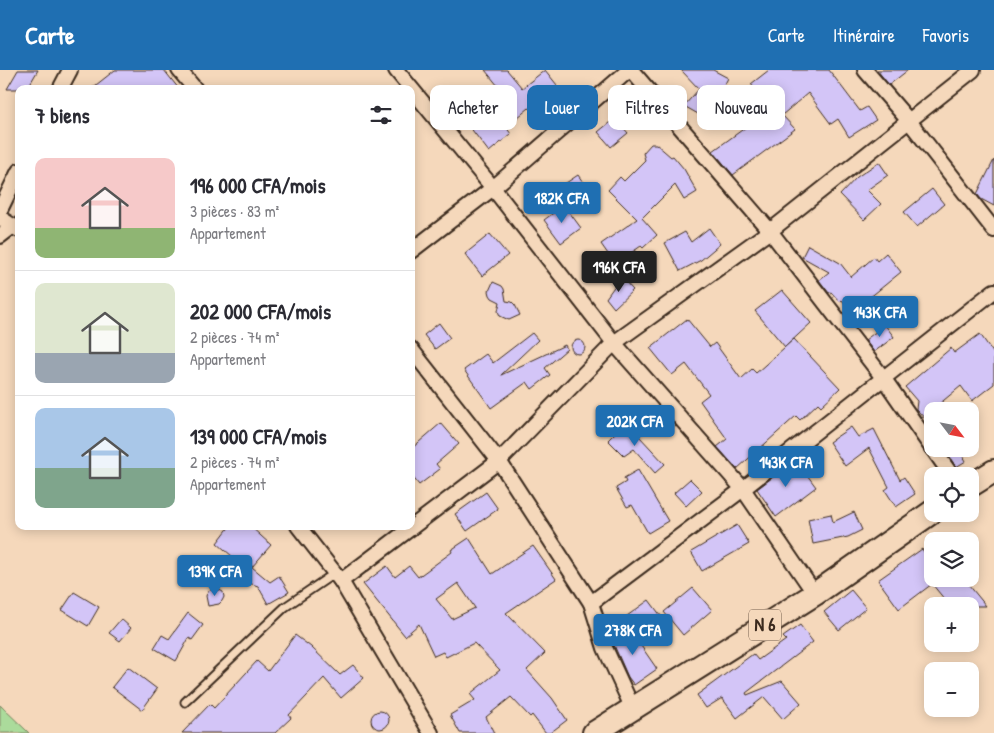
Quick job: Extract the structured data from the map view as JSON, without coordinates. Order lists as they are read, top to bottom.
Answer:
{
  "streets": {
    "main road": ["N 6"]
  },
  "north": "bottom right",
  "page": {
    "header": "Carte",
    "nav": ["Carte", "Itinéraire", "Favoris"],
    "chip": [
      "Acheter",
      "Louer",
      "Filtres",
      "Nouveau"
    ],
    "heading": "7 biens",
    "list": [
      {
        "name": "196 000 CFA/mois",
        "note": "3 pièces · 83 m² · Appartement"
      },
      {
        "name": "202 000 CFA/mois",
        "note": "2 pièces · 74 m² · Appartement"
      },
      {
        "name": "139 000 CFA/mois",
        "note": "2 pièces · 74 m² · Appartement"
      }
    ],
    "price": [
      "182K CFA",
      "196K CFA",
      "143K CFA",
      "202K CFA",
      "143K CFA",
      "139K CFA",
      "278K CFA"
    ],
    "map_buttons": ["+", "−"]
  }
}
